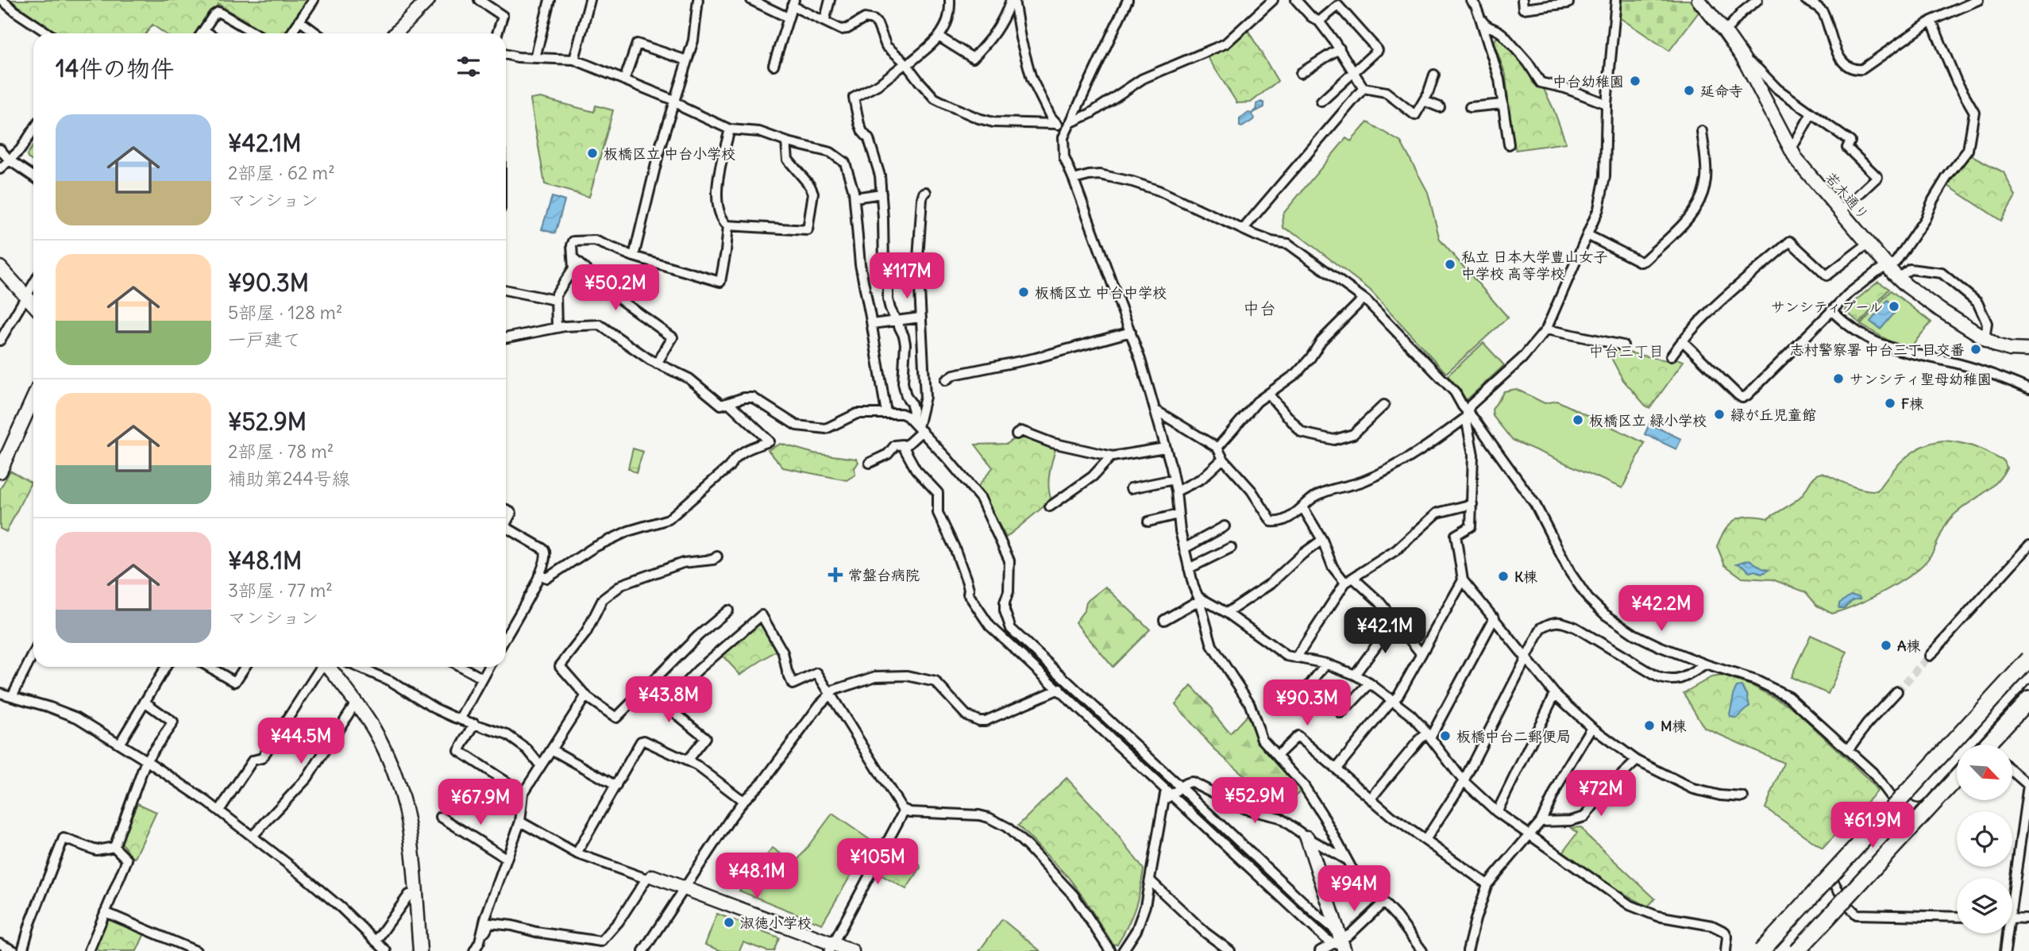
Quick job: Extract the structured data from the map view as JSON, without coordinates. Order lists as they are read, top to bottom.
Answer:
{
  "streets": {
    "street": ["若木通り"]
  },
  "districts": ["中台", "中台三丁目"],
  "places": {
    "other": [
      "中台幼稚園",
      "延命寺",
      "板橋区立 中台小学校",
      "私立 日本大学豊山女子 中学校 高等学校",
      "板橋区立 中台中学校",
      "サンシティプール",
      "志村警察署 中台三丁目交番",
      "サンシティ聖母幼稚園",
      "F棟",
      "緑が丘児童館",
      "板橋区立 緑小学校",
      "K棟",
      "A棟",
      "M棟",
      "板橋中台二郵便局",
      "淑徳小学校"
    ],
    "health": ["常盤台病院"]
  },
  "north": "bottom right",
  "page": {
    "heading": "14件の物件",
    "list": [
      {
        "name": "¥42.1M",
        "note": "2部屋 · 62 m² · マンション"
      },
      {
        "name": "¥90.3M",
        "note": "5部屋 · 128 m² · 一戸建て"
      },
      {
        "name": "¥52.9M",
        "note": "2部屋 · 78 m² · 補助第244号線"
      },
      {
        "name": "¥48.1M",
        "note": "3部屋 · 77 m² · マンション"
      }
    ],
    "price": [
      "¥117M",
      "¥50.2M",
      "¥42.2M",
      "¥42.1M",
      "¥43.8M",
      "¥90.3M",
      "¥44.5M",
      "¥72M",
      "¥52.9M",
      "¥67.9M",
      "¥61.9M",
      "¥105M",
      "¥48.1M",
      "¥94M"
    ]
  }
}
